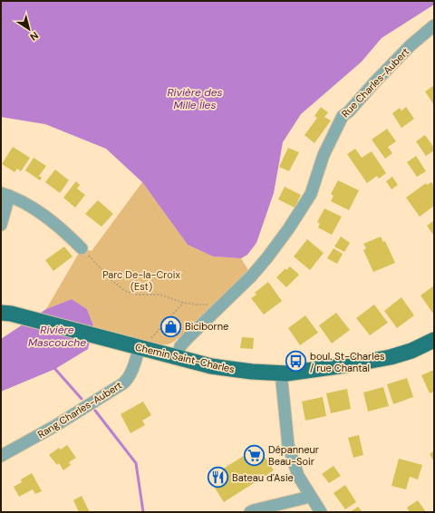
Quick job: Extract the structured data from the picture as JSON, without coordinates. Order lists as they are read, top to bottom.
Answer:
{
  "streets": {
    "main road": ["Chemin Saint-Charles"],
    "street": ["Rue Charles-Aubert", "Rang Charles-Aubert"]
  },
  "crossings": [
    ["Rue Charles-Aubert", "Chemin Saint-Charles"],
    ["Chemin Saint-Charles", "Rang Charles-Aubert"]
  ],
  "water": ["Rivière des Mille Îles", "Rivière Mascouche"],
  "parks": ["Parc De-la-Croix (Est)"],
  "places": {
    "shop": ["Biciborne"],
    "bus stop": ["boul. St-Charles / rue Chantal"],
    "supermarket": ["Dépanneur Beau-Soir"],
    "restaurant": ["Bateau d'Asie"]
  },
  "north": "bottom right"
}
